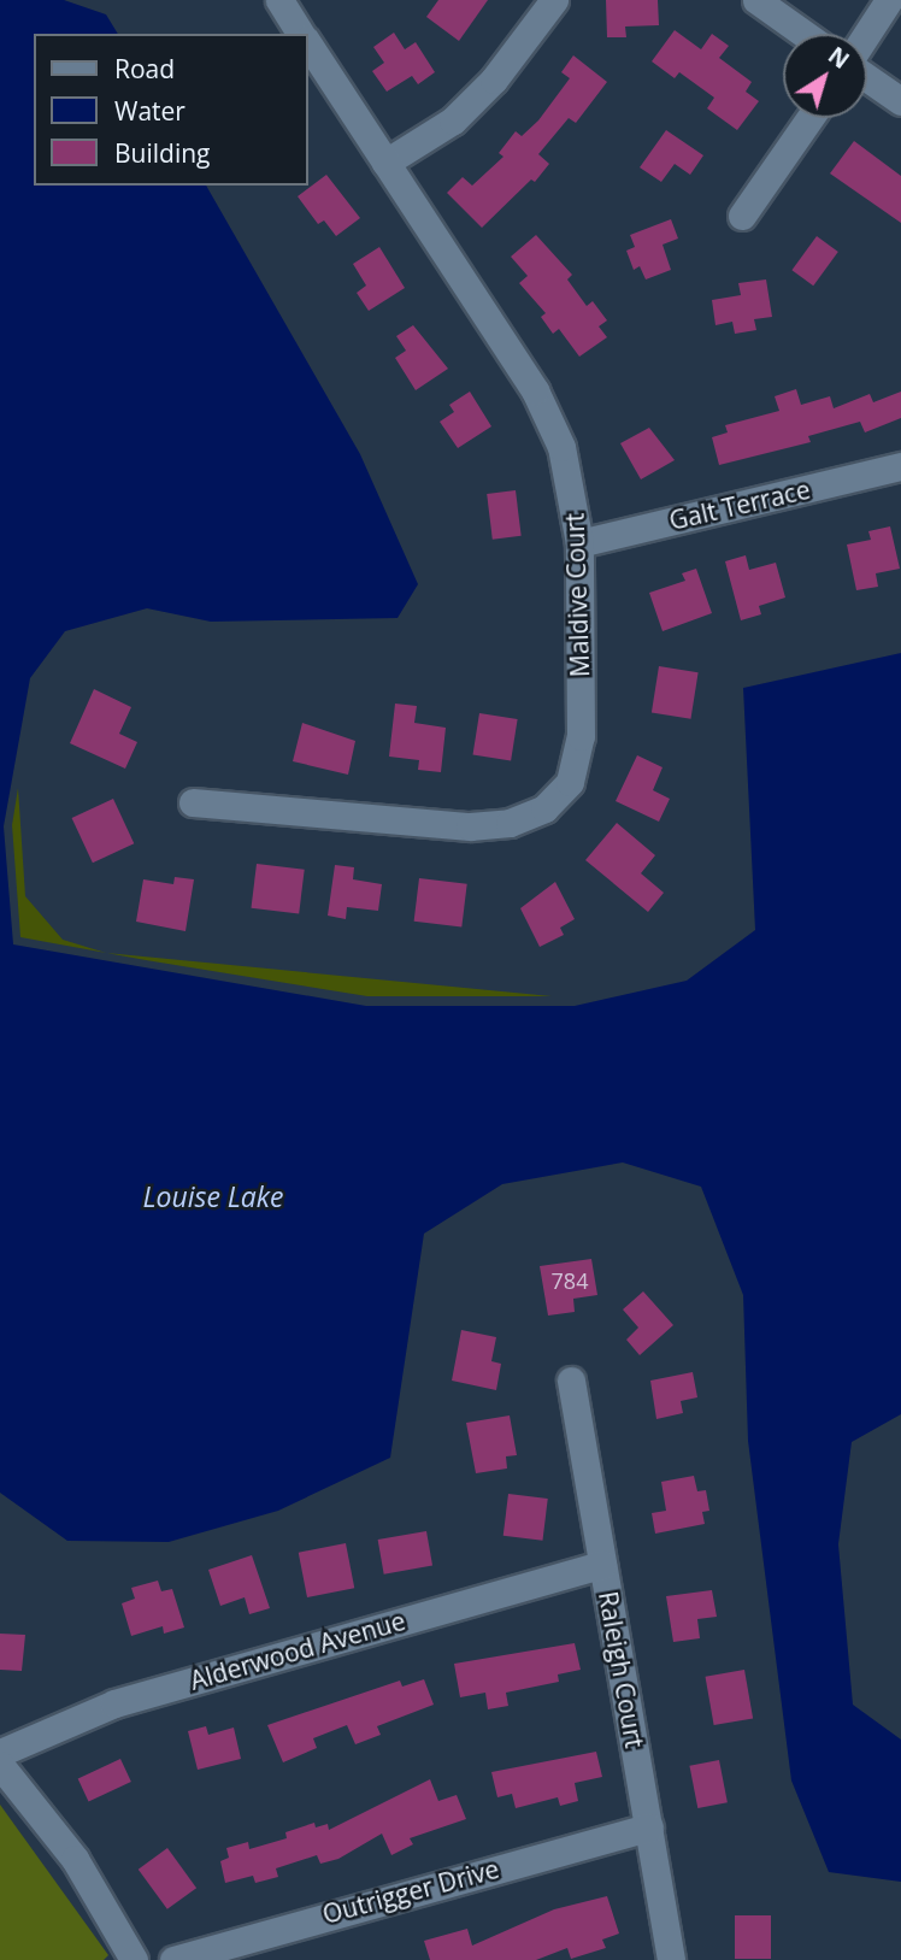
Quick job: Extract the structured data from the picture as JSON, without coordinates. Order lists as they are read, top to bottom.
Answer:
{
  "streets": {
    "street": [
      "Galt Terrace",
      "Maldive Court",
      "Alderwood Avenue",
      "Raleigh Court",
      "Outrigger Drive"
    ]
  },
  "crossings": [
    ["Galt Terrace", "Maldive Court"],
    ["Alderwood Avenue", "Raleigh Court"],
    ["Raleigh Court", "Outrigger Drive"]
  ],
  "water": ["Louise Lake"],
  "house_numbers": ["784"],
  "legend": ["Road", "Water", "Building"],
  "north": "top right"
}
